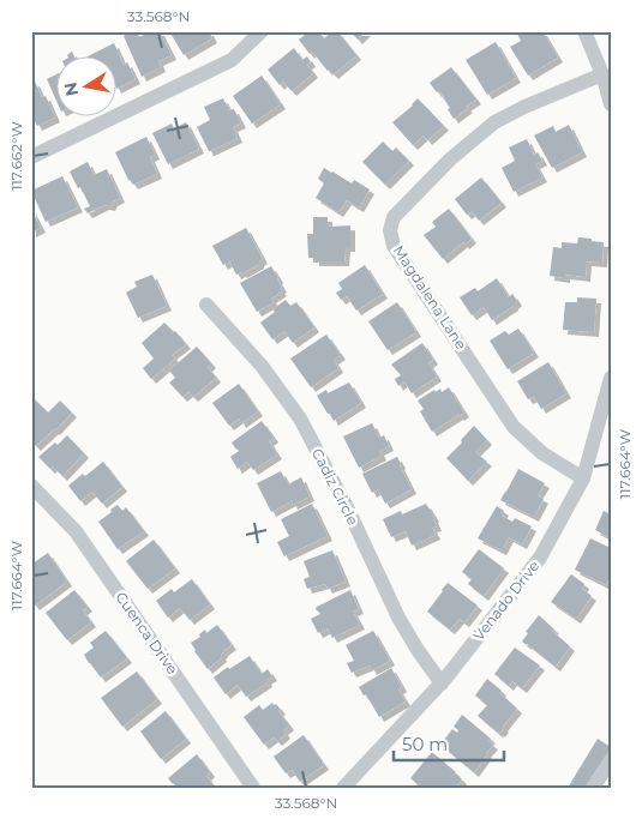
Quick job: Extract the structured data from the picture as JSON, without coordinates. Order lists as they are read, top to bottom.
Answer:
{
  "streets": {
    "street": [
      "Magdalena Lane",
      "Cadiz Circle",
      "Venado Drive",
      "Cuenca Drive"
    ]
  },
  "crossings": [
    ["Magdalena Lane", "Venado Drive"],
    ["Cadiz Circle", "Venado Drive"]
  ],
  "scale_bar": "50 m",
  "north": "left",
  "coordinates": ["33.568°N", "117.662°W", "117.664°W"]
}
